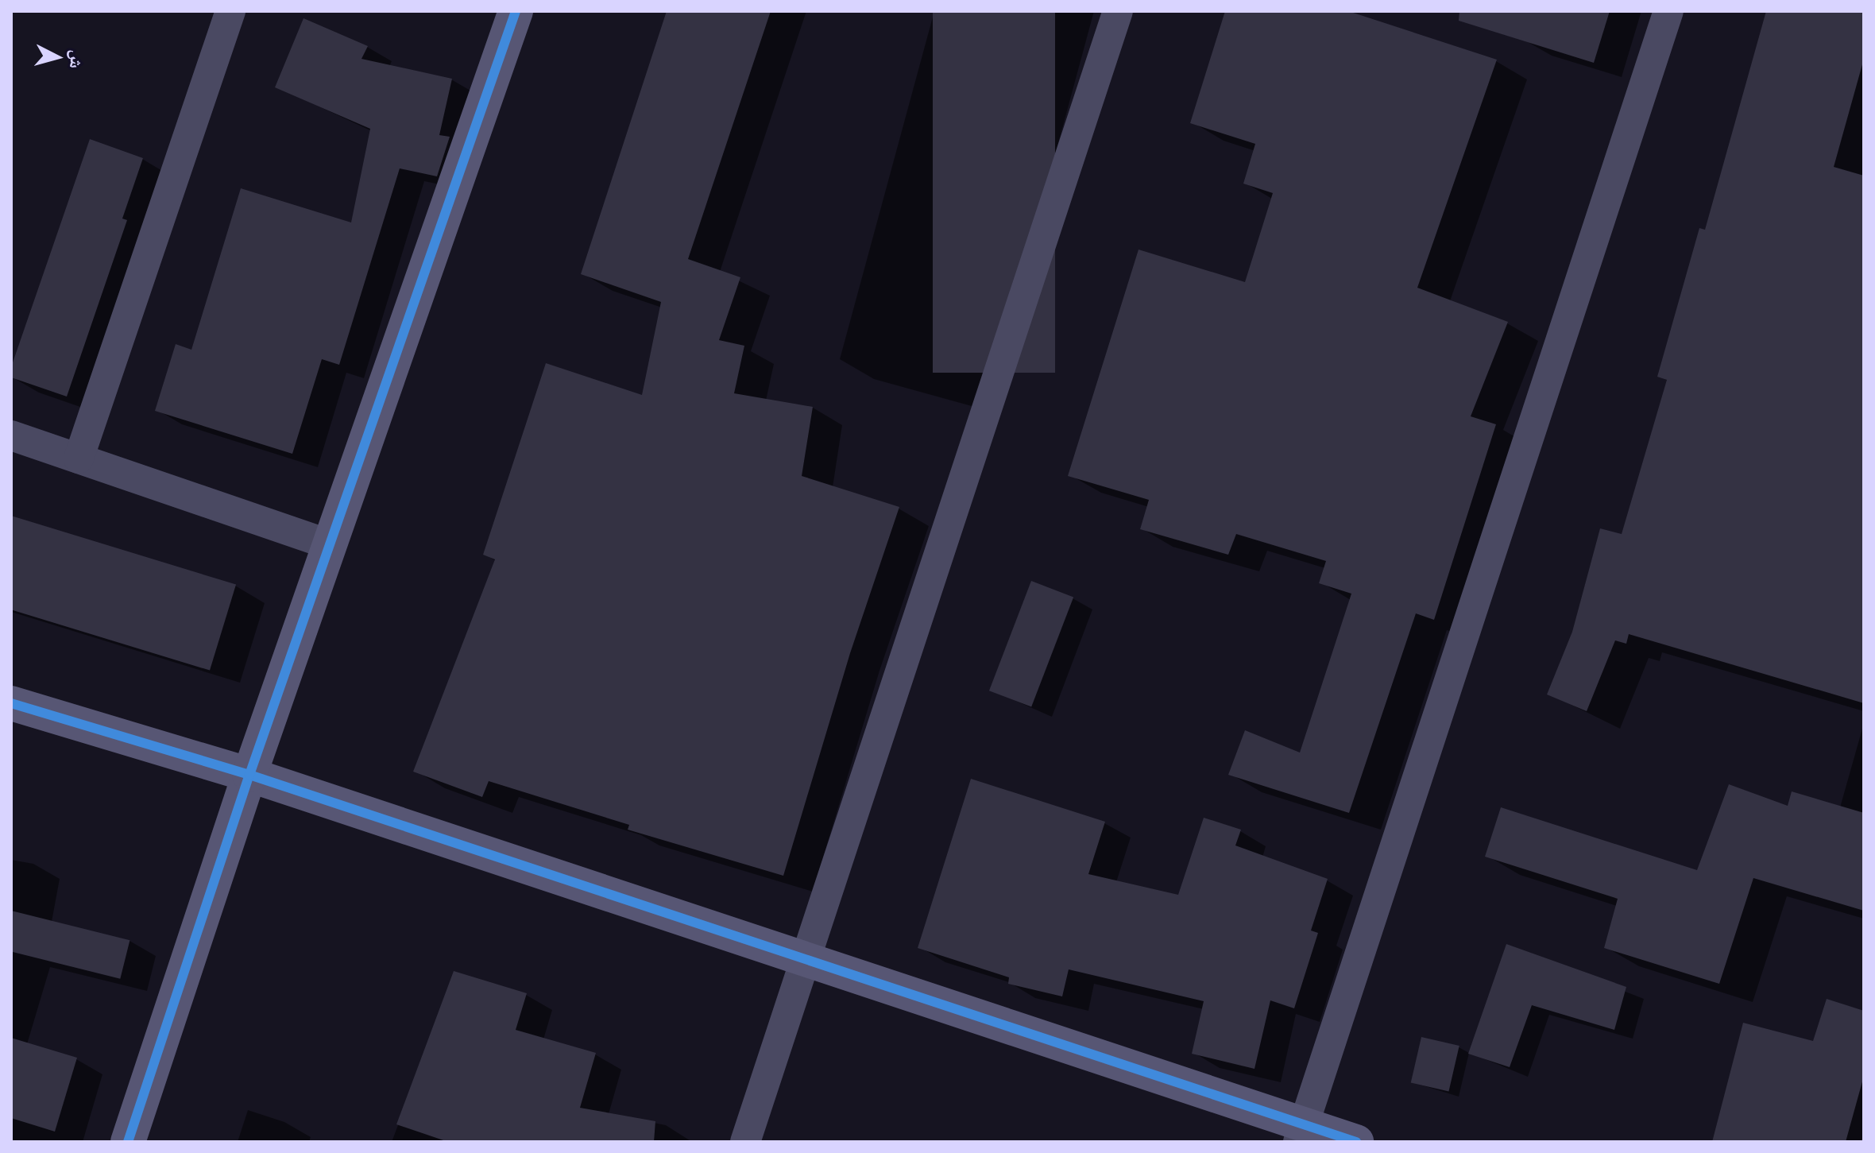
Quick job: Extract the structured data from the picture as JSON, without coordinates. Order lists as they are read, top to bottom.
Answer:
{
  "north": "right"
}
